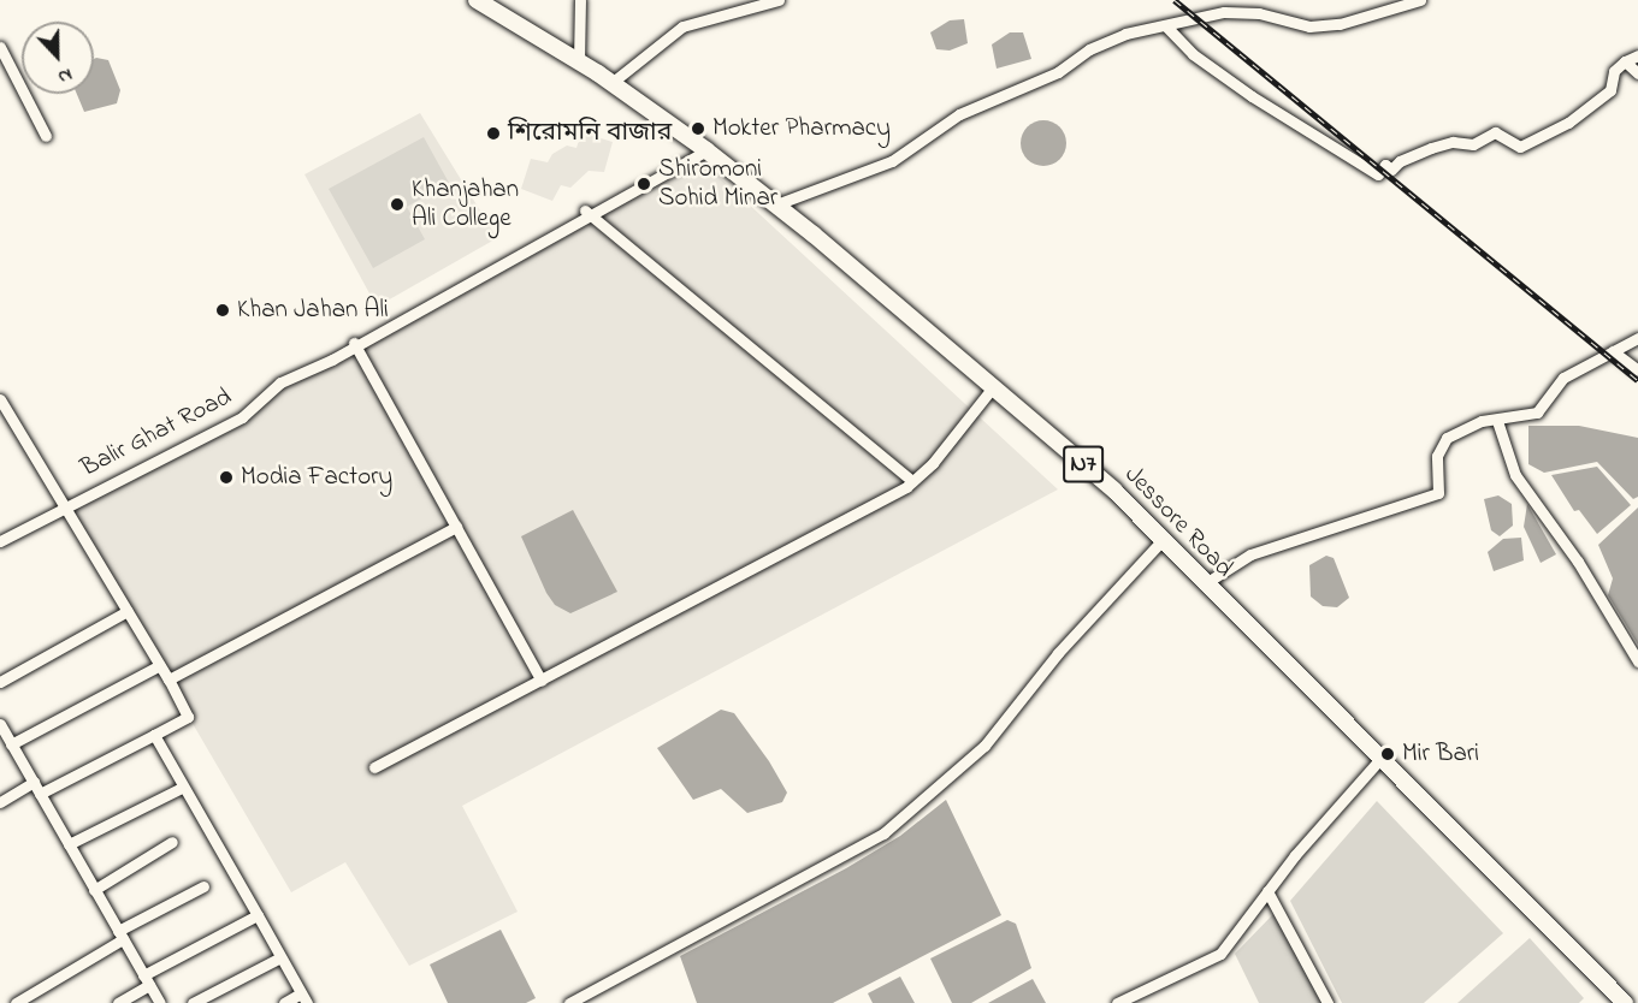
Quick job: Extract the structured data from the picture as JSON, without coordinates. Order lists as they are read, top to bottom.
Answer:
{
  "streets": {
    "highway": ["N7", "Jessore Road"],
    "street": ["Balir Ghat Road"]
  },
  "crossings": [
    ["Balir Ghat Road", "Jessore Road"]
  ],
  "places": [
    "Mokter Pharmacy",
    "শিরোমনি বাজার",
    "Shiromoni Sohid Minar",
    "Khanjahan Ali College",
    "Khan Jahan Ali",
    "Modia Factory",
    "Mir Bari"
  ],
  "north": "bottom"
}
